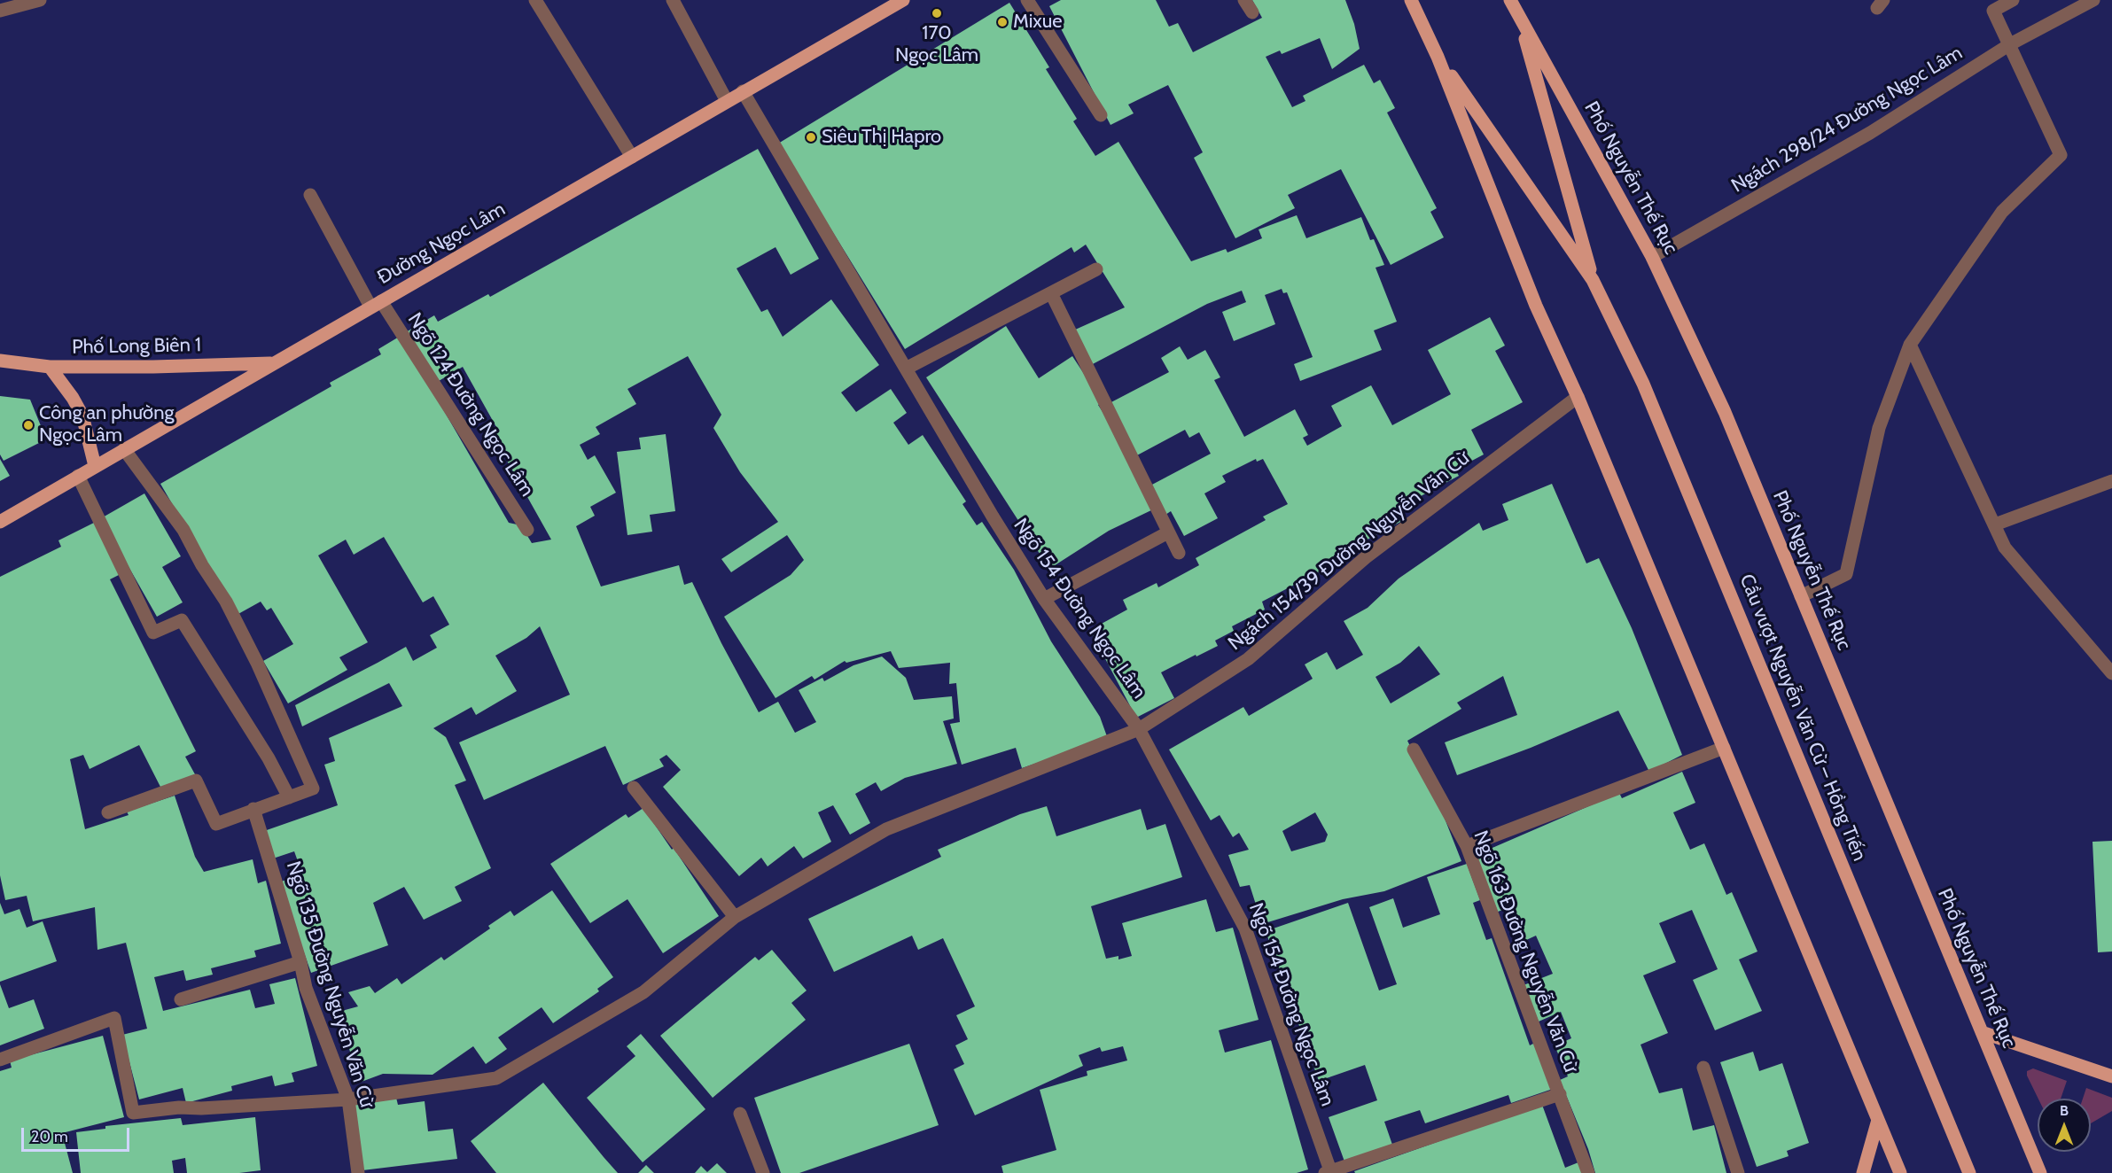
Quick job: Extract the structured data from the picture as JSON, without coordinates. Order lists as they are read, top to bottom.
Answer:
{
  "streets": {
    "main road": [
      "Phố Nguyễn Thế Rục",
      "Đường Ngọc Lâm",
      "Phố Long Biên 1",
      "Cầu vượt Nguyễn Văn Cừ – Hồng Tiến"
    ],
    "street": [
      "Ngách 298/24 Đường Ngọc Lâm",
      "Ngõ 124 Đường Ngọc Lâm",
      "Ngách 154/39 Đường Nguyễn Văn Cừ",
      "Ngõ 154 Đường Ngọc Lâm",
      "Ngõ 163 Đường Nguyễn Văn Cừ",
      "Ngõ 135 Đường Nguyễn Văn Cừ"
    ]
  },
  "crossings": [
    ["Ngách 298/24 Đường Ngọc Lâm", "Phố Nguyễn Thế Rục"],
    ["Đường Ngọc Lâm", "Phố Long Biên 1"],
    ["Đường Ngọc Lâm", "Ngõ 124 Đường Ngọc Lâm"],
    ["Đường Ngọc Lâm", "Ngõ 154 Đường Ngọc Lâm"],
    ["Ngách 154/39 Đường Nguyễn Văn Cừ", "Ngõ 154 Đường Ngọc Lâm"],
    ["Ngách 154/39 Đường Nguyễn Văn Cừ", "Ngõ 135 Đường Nguyễn Văn Cừ"]
  ],
  "places": [
    "170 Ngọc Lâm",
    "Mixue",
    "Siêu Thị Hapro",
    "Công an phường Ngọc Lâm"
  ],
  "scale_bar": "20 m",
  "north": "top"
}
